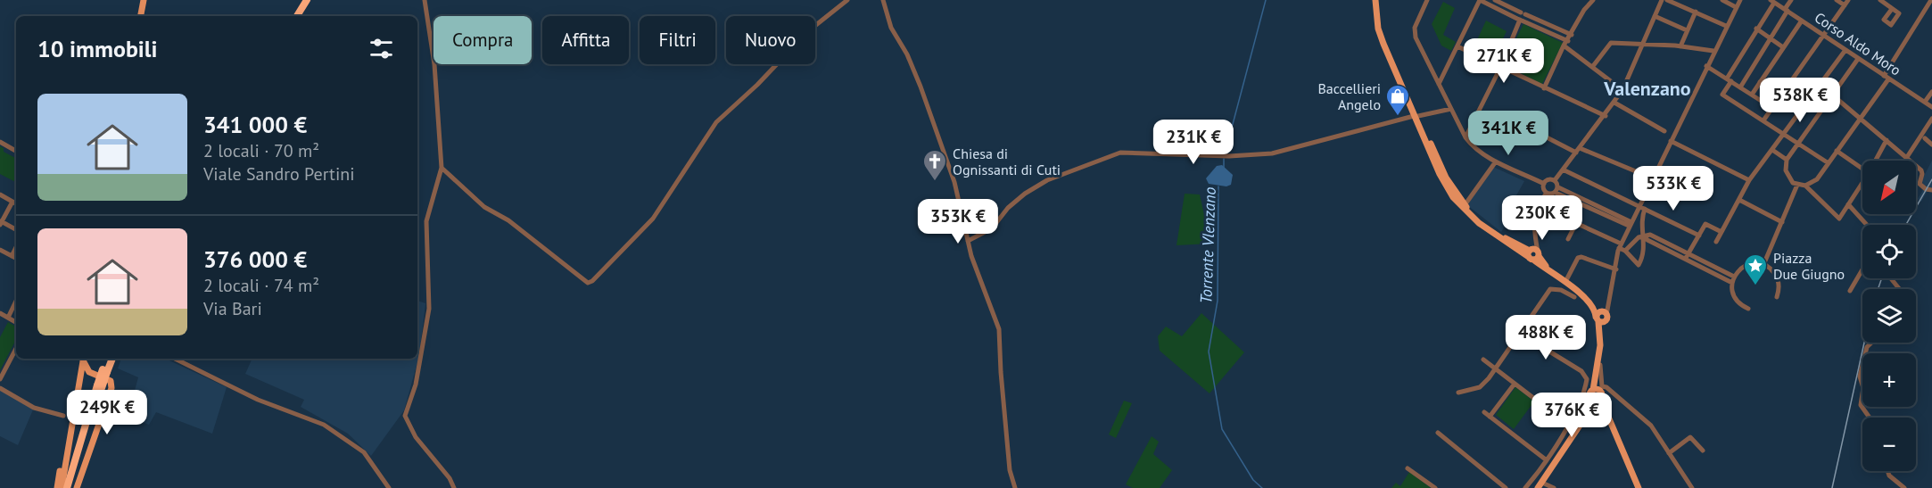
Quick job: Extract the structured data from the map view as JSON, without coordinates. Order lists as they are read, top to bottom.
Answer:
{
  "streets": {
    "street": ["Corso Aldo Moro"]
  },
  "districts": ["Valenzano"],
  "water": ["Torrente Vlenzano"],
  "places": {
    "shop": ["Baccellieri Angelo"],
    "church": ["Chiesa di Ognissanti di Cuti"],
    "place": ["Piazza Due Giugno"]
  },
  "north": "bottom left",
  "page": {
    "chip": [
      "Compra",
      "Affitta",
      "Filtri",
      "Nuovo"
    ],
    "heading": "10 immobili",
    "price": [
      "271K €",
      "538K €",
      "341K €",
      "231K €",
      "533K €",
      "230K €",
      "353K €",
      "488K €",
      "249K €",
      "376K €"
    ],
    "list": [
      {
        "name": "341 000 €",
        "note": "2 locali · 70 m² · Viale Sandro Pertini"
      },
      {
        "name": "376 000 €",
        "note": "2 locali · 74 m² · Via Bari"
      }
    ],
    "map_buttons": ["+", "−"]
  }
}
